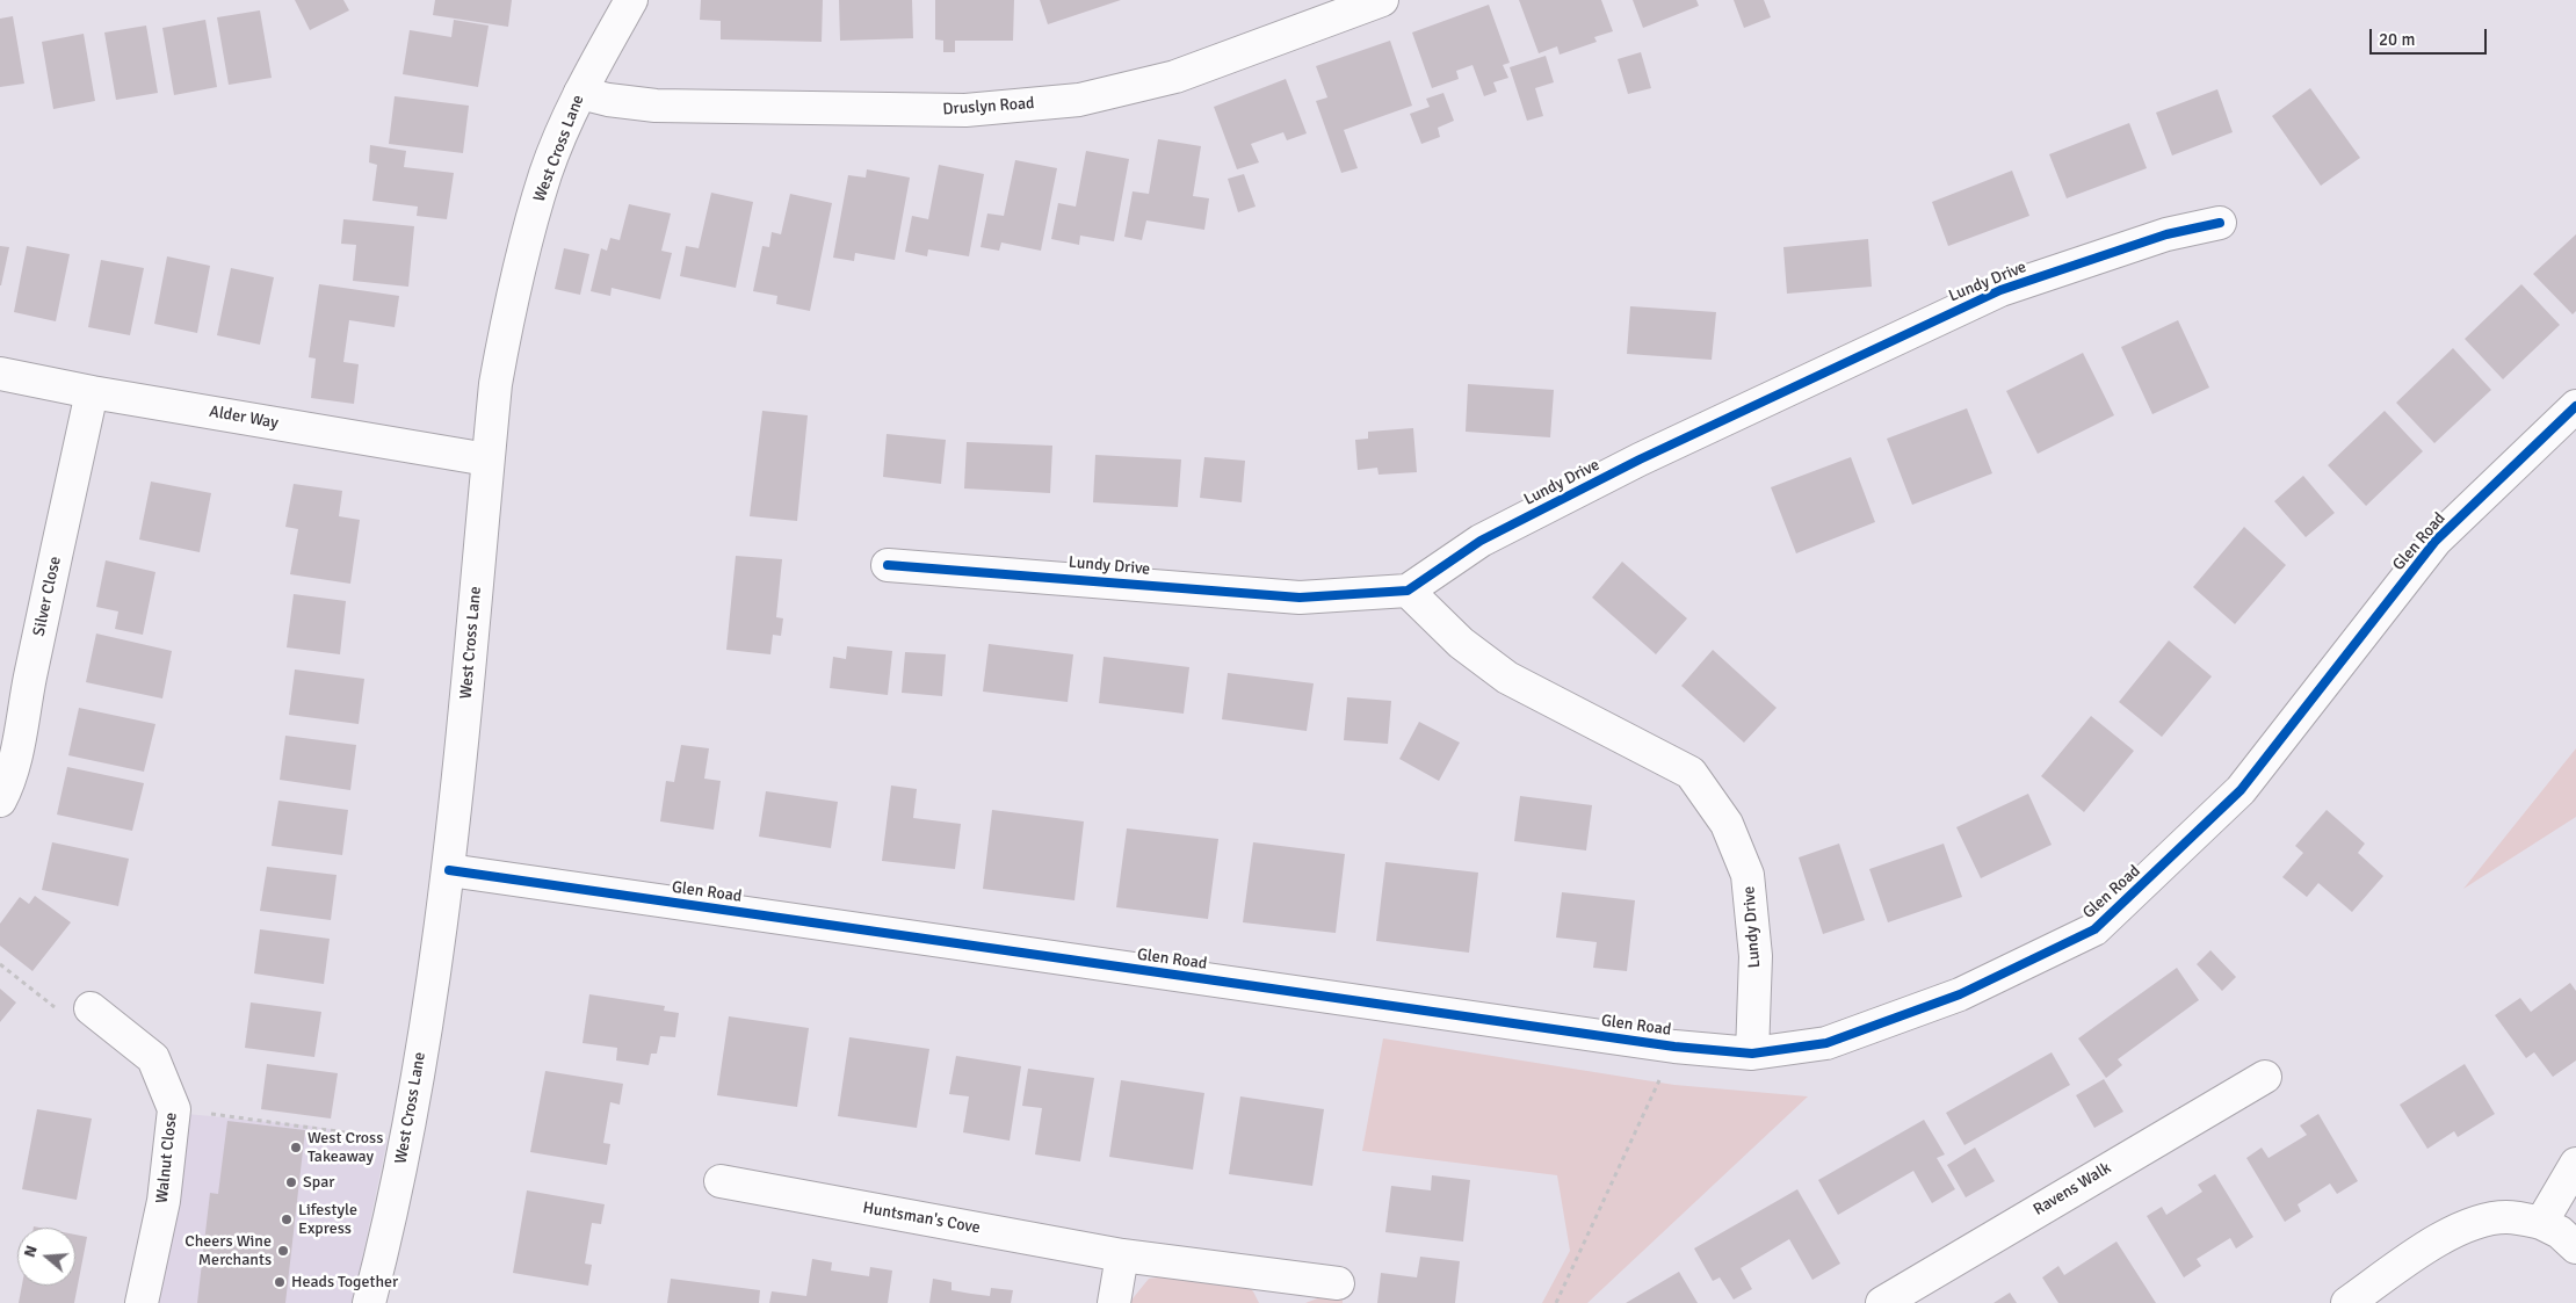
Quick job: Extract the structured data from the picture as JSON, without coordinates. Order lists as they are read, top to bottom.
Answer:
{
  "streets": {
    "street": [
      "Druslyn Road",
      "West Cross Lane",
      "Lundy Drive",
      "Alder Way",
      "Glen Road",
      "Silver Close",
      "Walnut Close",
      "Ravens Walk",
      "Huntsman's Cove"
    ]
  },
  "crossings": [
    ["Druslyn Road", "West Cross Lane"],
    ["West Cross Lane", "Alder Way"],
    ["West Cross Lane", "Glen Road"],
    ["Lundy Drive", "Glen Road"],
    ["Alder Way", "Silver Close"]
  ],
  "places": [
    "West Cross Takeaway",
    "Spar",
    "Lifestyle Express",
    "Cheers Wine Merchants",
    "Heads Together"
  ],
  "scale_bar": "20 m",
  "north": "left"
}
